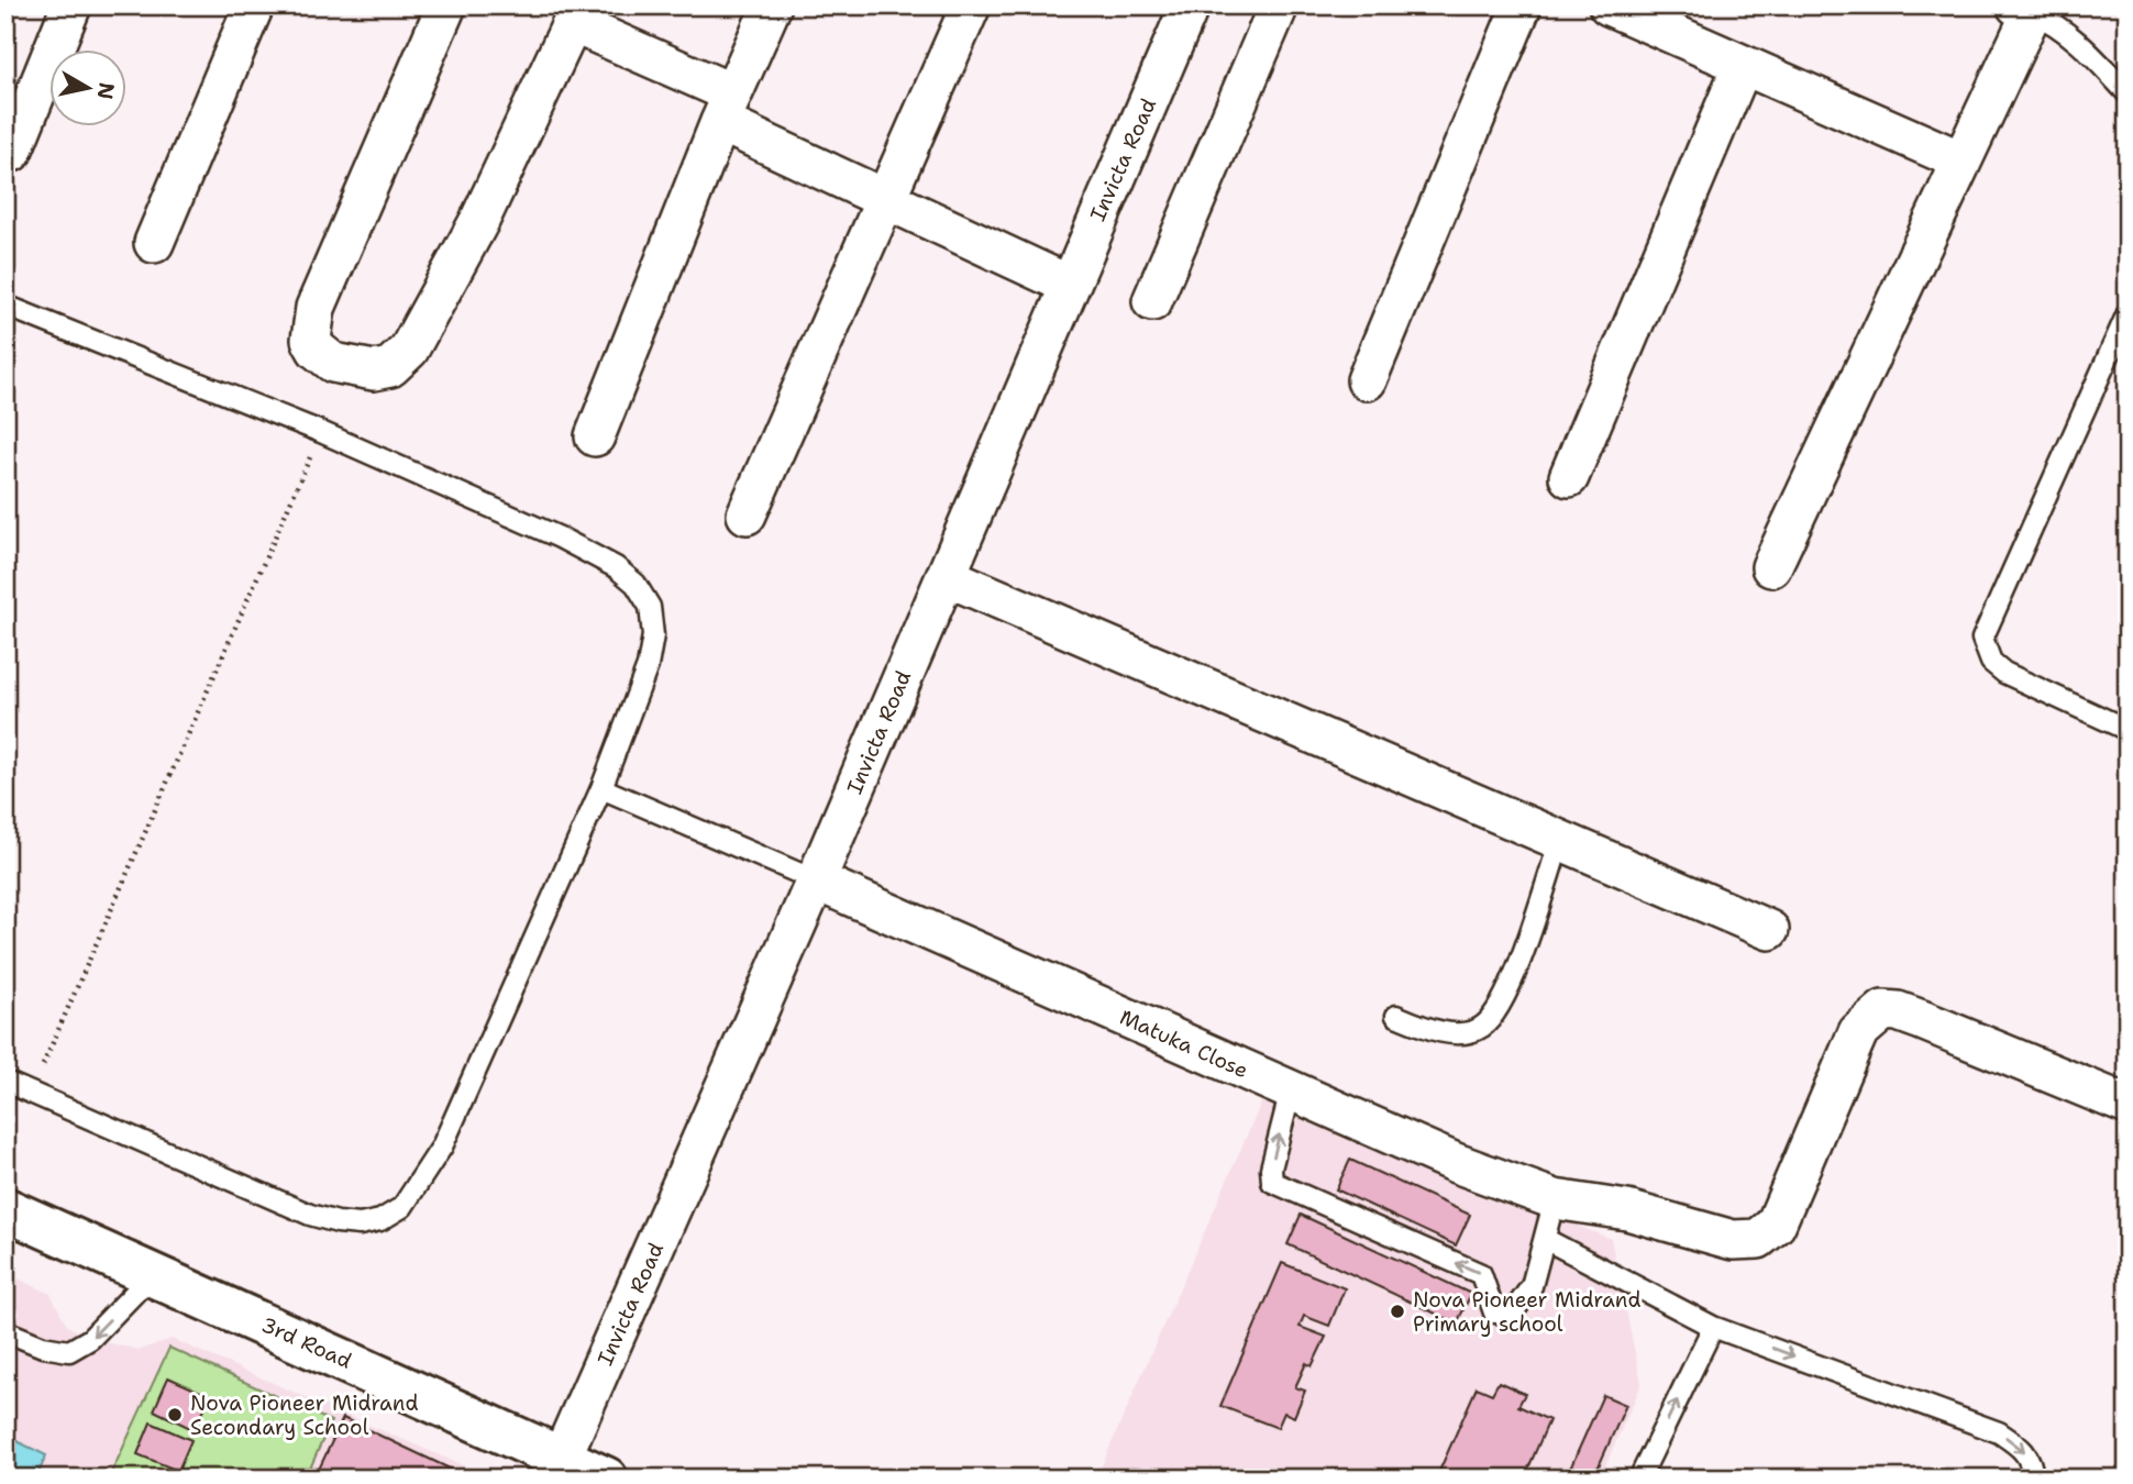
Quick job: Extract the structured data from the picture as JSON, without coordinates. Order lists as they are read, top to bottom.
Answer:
{
  "streets": {
    "street": ["Invicta Road", "Matuka Close", "3rd Road"]
  },
  "crossings": [
    ["Invicta Road", "Matuka Close"],
    ["Invicta Road", "3rd Road"]
  ],
  "places": ["Nova Pioneer Midrand Primary school", "Nova Pioneer Midrand Secondary School"],
  "north": "right"
}
